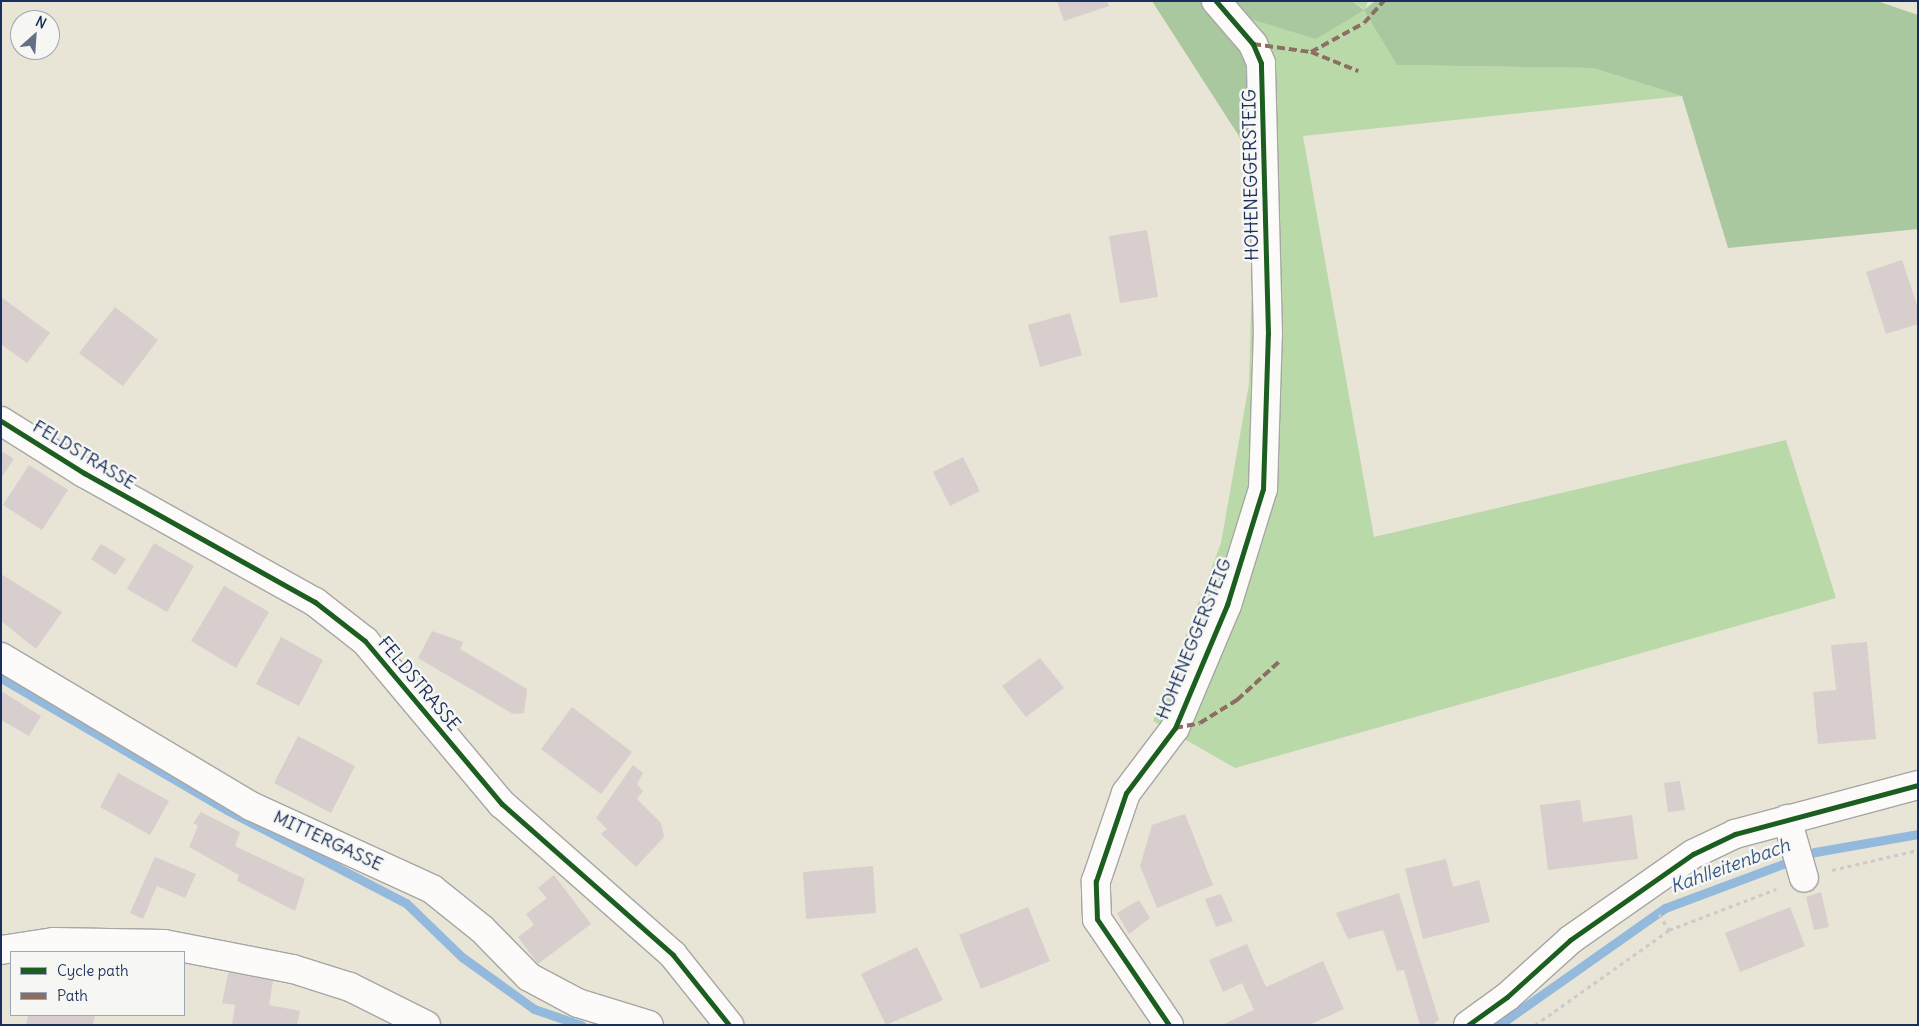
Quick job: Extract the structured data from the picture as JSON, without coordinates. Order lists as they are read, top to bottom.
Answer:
{
  "streets": {
    "street": ["HOHENEGGERSTEIG", "FELDSTRASSE", "MITTERGASSE"]
  },
  "water": ["Kahlleitenbach"],
  "legend": ["Cycle path", "Path"],
  "north": "top right"
}
